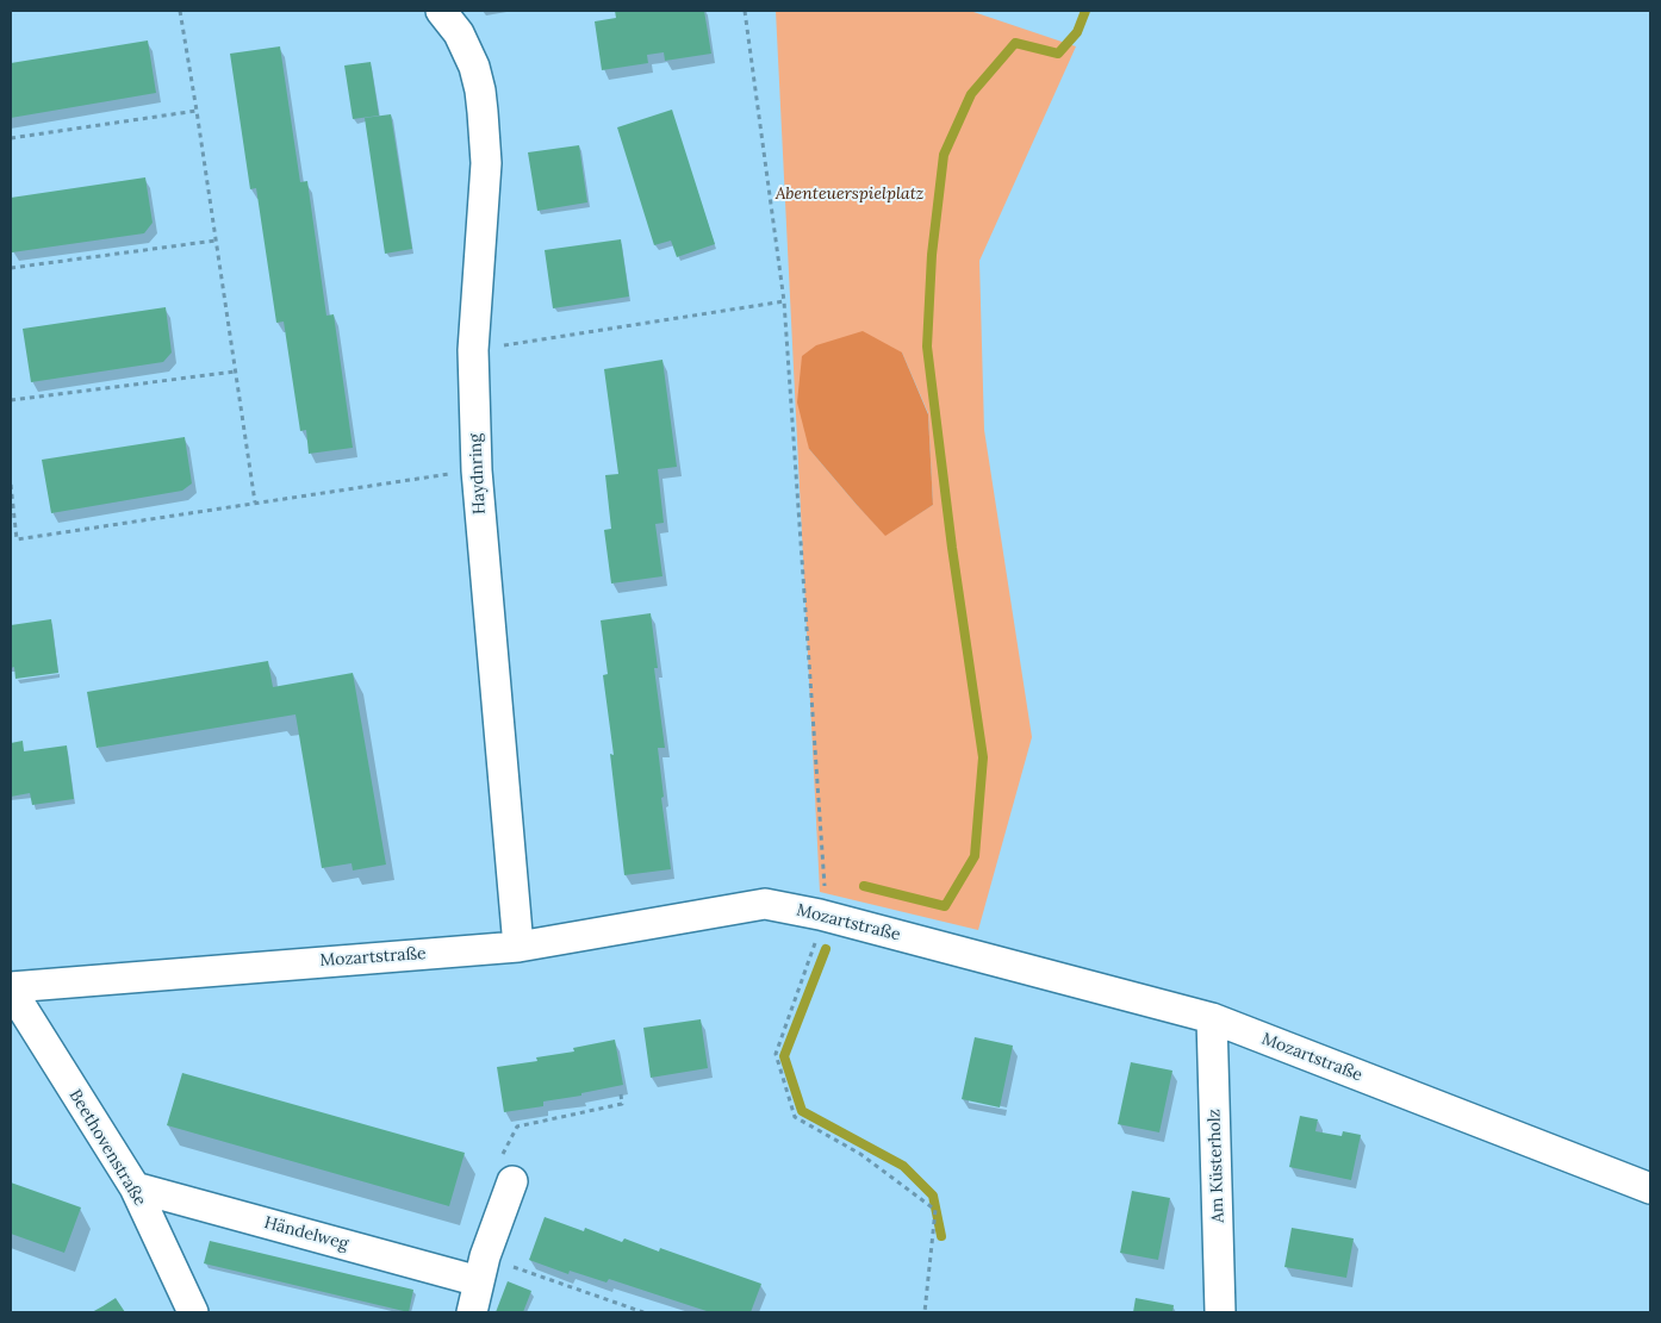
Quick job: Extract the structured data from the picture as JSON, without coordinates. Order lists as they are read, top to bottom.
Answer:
{
  "streets": {
    "street": [
      "Haydnring",
      "Mozartstraße",
      "Beethovenstraße",
      "Am Küsterholz",
      "Händelweg"
    ]
  },
  "crossings": [
    ["Haydnring", "Mozartstraße"],
    ["Mozartstraße", "Beethovenstraße"],
    ["Mozartstraße", "Am Küsterholz"],
    ["Beethovenstraße", "Händelweg"]
  ],
  "parks": ["Abenteuerspielplatz"]
}
